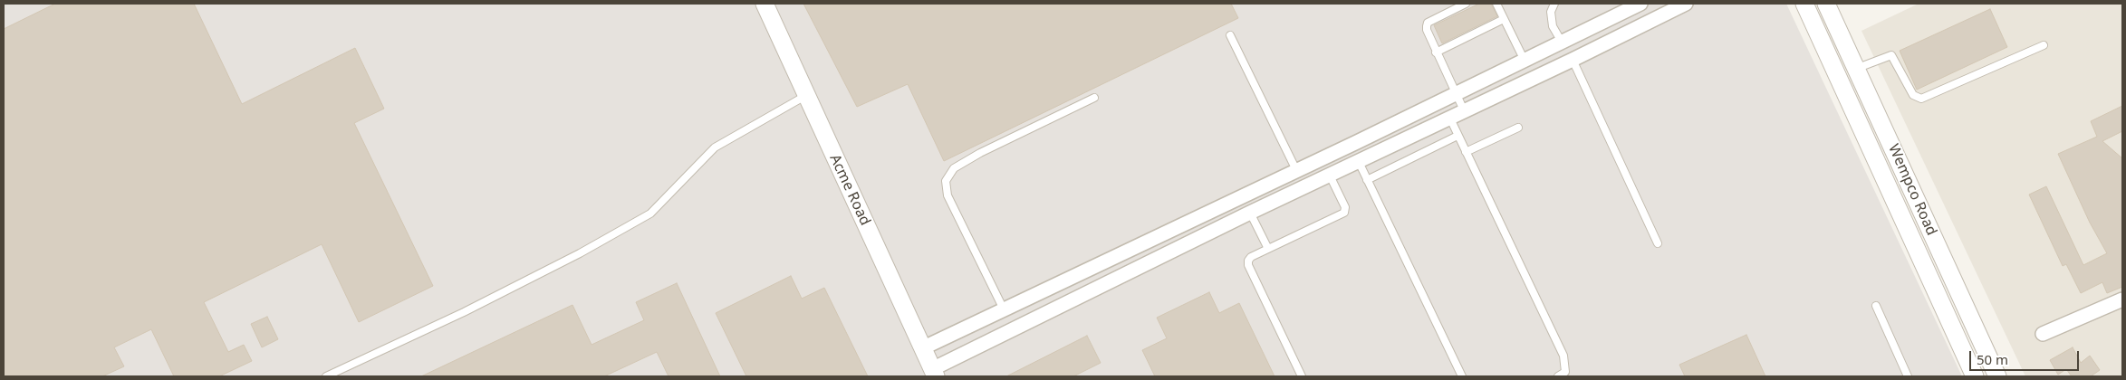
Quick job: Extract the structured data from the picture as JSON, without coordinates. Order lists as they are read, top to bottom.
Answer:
{
  "streets": {
    "street": ["Acme Road", "Wempco Road"]
  },
  "scale_bar": "50 m"
}
